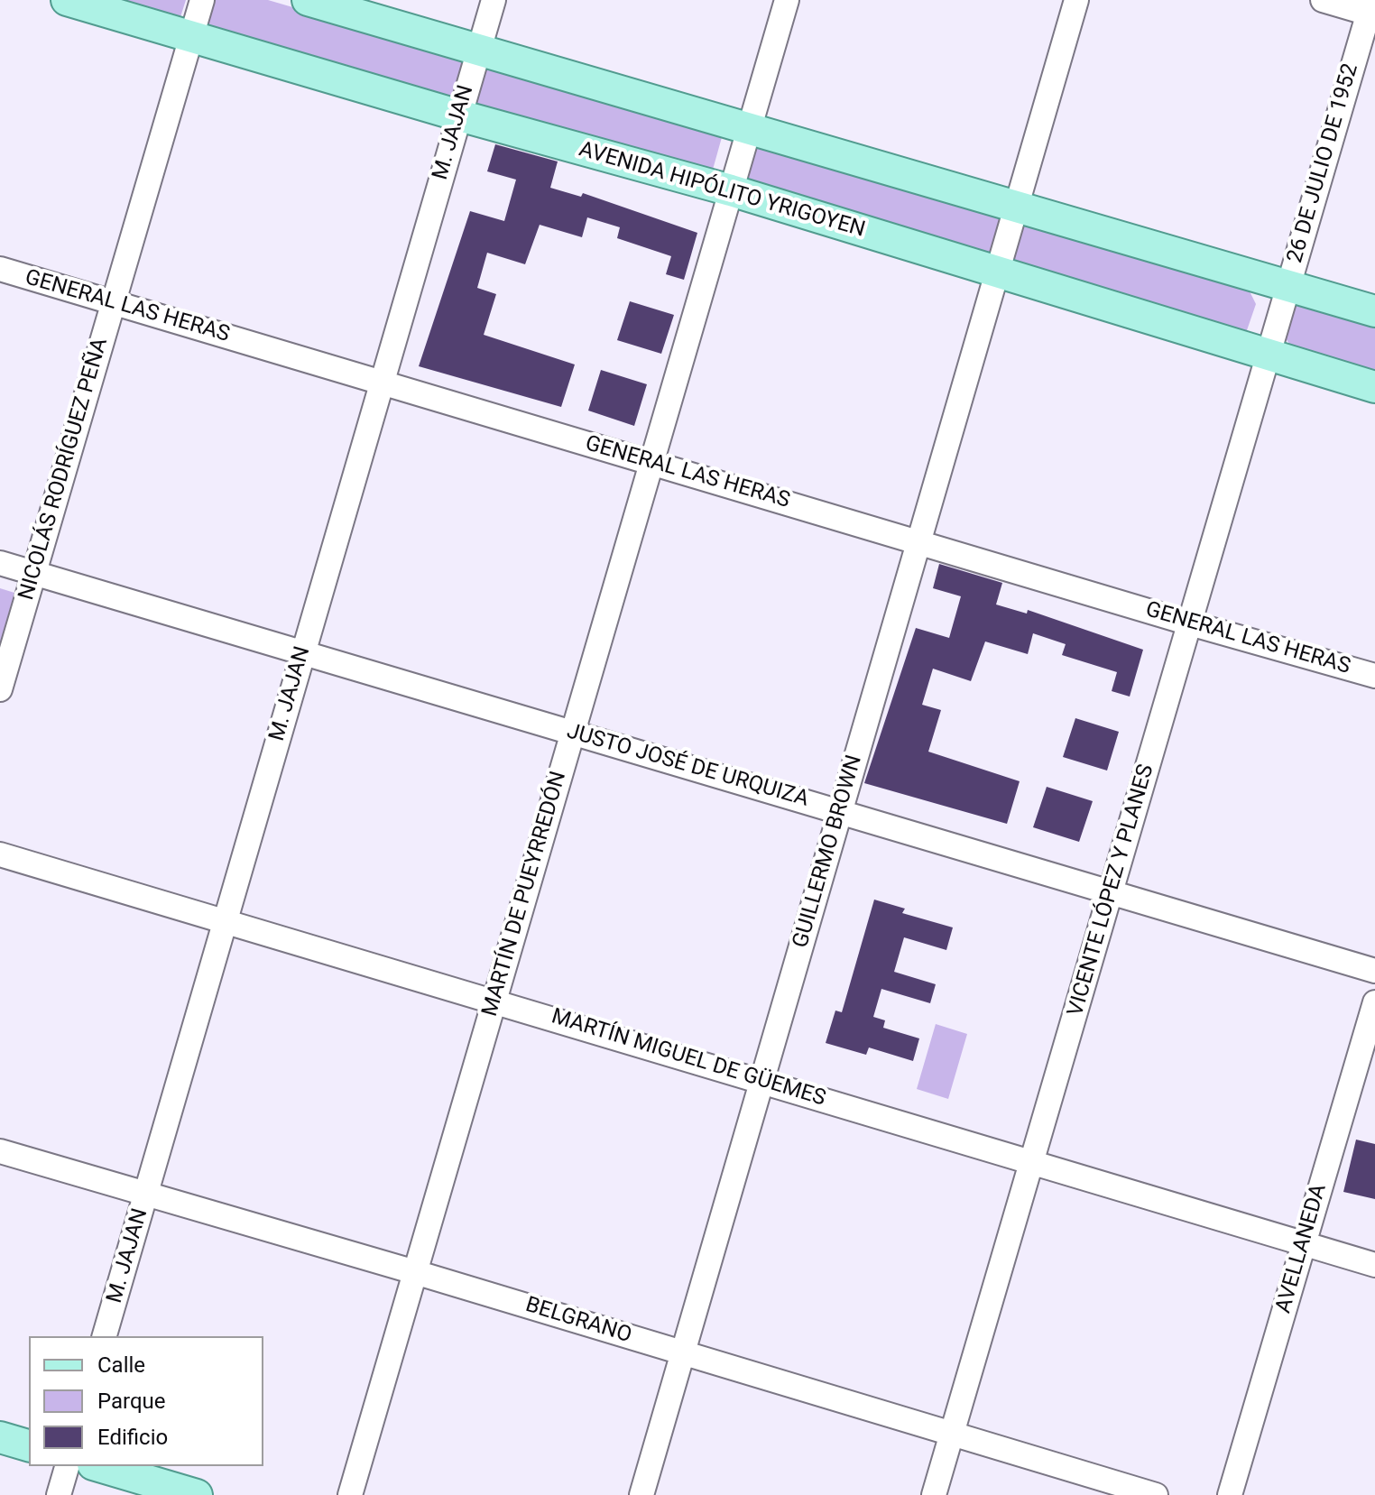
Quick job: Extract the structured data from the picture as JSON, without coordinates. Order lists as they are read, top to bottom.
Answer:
{
  "streets": {
    "main road": ["AVENIDA HIPÓLITO YRIGOYEN"],
    "street": [
      "M. JAJAN",
      "26 DE JULIO DE 1952",
      "GENERAL LAS HERAS",
      "NICOLÁS RODRÍGUEZ PEÑA",
      "JUSTO JOSÉ DE URQUIZA",
      "GUILLERMO BROWN",
      "VICENTE LÓPEZ Y PLANES",
      "MARTÍN DE PUEYRREDÓN",
      "MARTÍN MIGUEL DE GÜEMES",
      "AVELLANEDA",
      "BELGRANO"
    ]
  },
  "crossings": [
    ["M. JAJAN", "AVENIDA HIPÓLITO YRIGOYEN"],
    ["M. JAJAN", "GENERAL LAS HERAS"],
    ["M. JAJAN", "JUSTO JOSÉ DE URQUIZA"],
    ["M. JAJAN", "MARTÍN MIGUEL DE GÜEMES"],
    ["M. JAJAN", "BELGRANO"],
    ["26 DE JULIO DE 1952", "VICENTE LÓPEZ Y PLANES"],
    ["AVENIDA HIPÓLITO YRIGOYEN", "NICOLÁS RODRÍGUEZ PEÑA"],
    ["AVENIDA HIPÓLITO YRIGOYEN", "GUILLERMO BROWN"],
    ["AVENIDA HIPÓLITO YRIGOYEN", "VICENTE LÓPEZ Y PLANES"],
    ["AVENIDA HIPÓLITO YRIGOYEN", "MARTÍN DE PUEYRREDÓN"],
    ["GENERAL LAS HERAS", "NICOLÁS RODRÍGUEZ PEÑA"],
    ["GENERAL LAS HERAS", "GUILLERMO BROWN"],
    ["GENERAL LAS HERAS", "VICENTE LÓPEZ Y PLANES"],
    ["GENERAL LAS HERAS", "MARTÍN DE PUEYRREDÓN"],
    ["NICOLÁS RODRÍGUEZ PEÑA", "JUSTO JOSÉ DE URQUIZA"],
    ["JUSTO JOSÉ DE URQUIZA", "GUILLERMO BROWN"],
    ["JUSTO JOSÉ DE URQUIZA", "VICENTE LÓPEZ Y PLANES"],
    ["JUSTO JOSÉ DE URQUIZA", "MARTÍN DE PUEYRREDÓN"],
    ["GUILLERMO BROWN", "MARTÍN MIGUEL DE GÜEMES"],
    ["GUILLERMO BROWN", "BELGRANO"],
    ["VICENTE LÓPEZ Y PLANES", "MARTÍN MIGUEL DE GÜEMES"],
    ["VICENTE LÓPEZ Y PLANES", "BELGRANO"],
    ["MARTÍN DE PUEYRREDÓN", "MARTÍN MIGUEL DE GÜEMES"],
    ["MARTÍN DE PUEYRREDÓN", "BELGRANO"],
    ["MARTÍN MIGUEL DE GÜEMES", "AVELLANEDA"]
  ],
  "legend": ["Calle", "Parque", "Edificio"]
}
